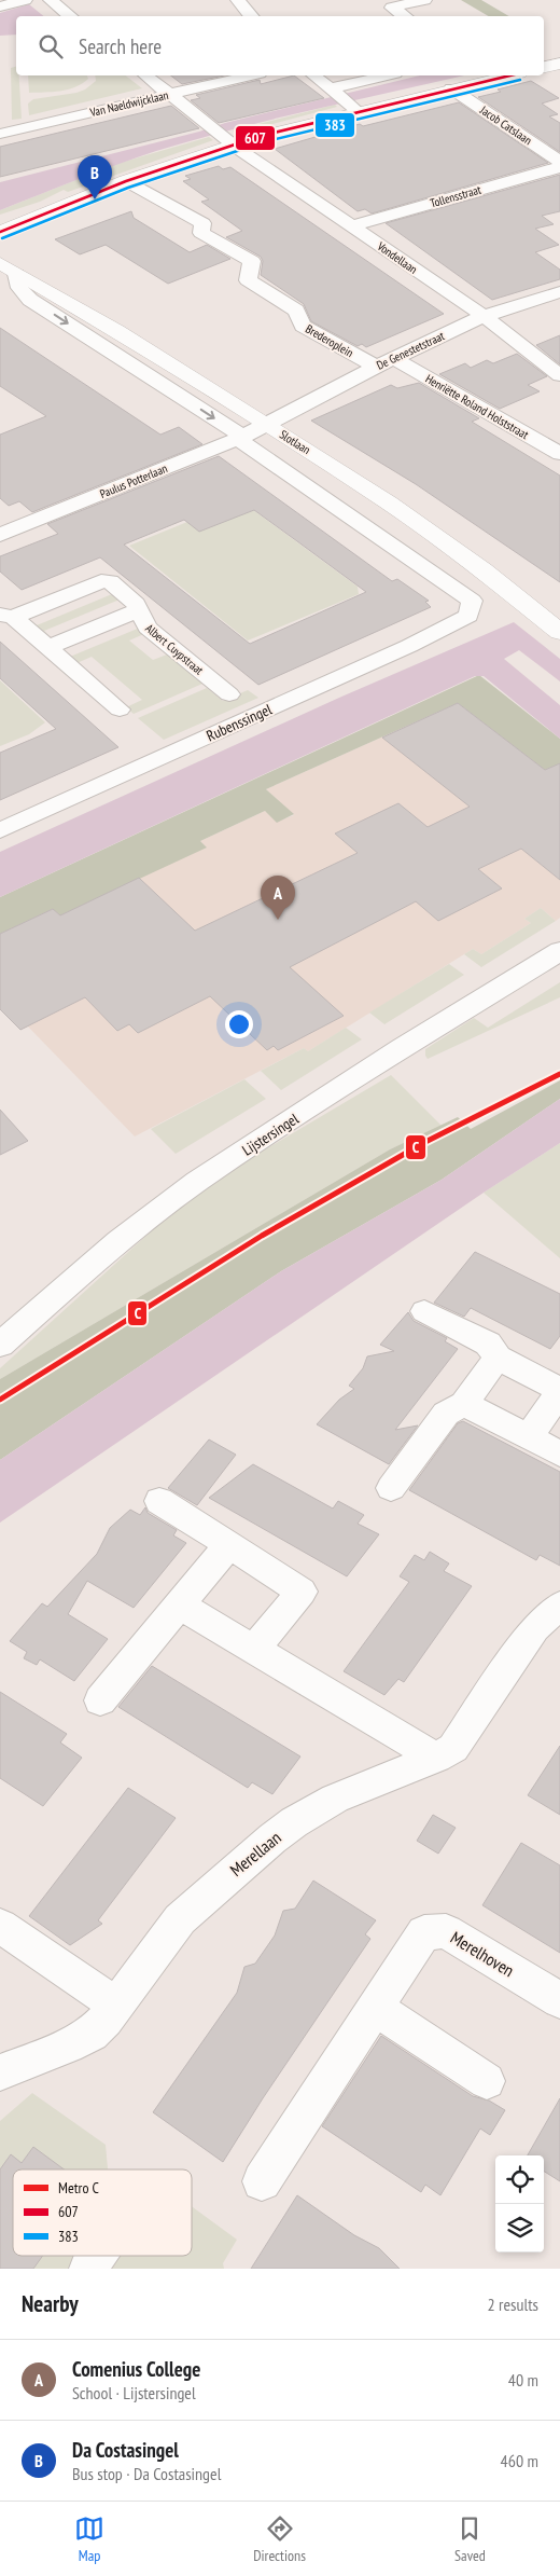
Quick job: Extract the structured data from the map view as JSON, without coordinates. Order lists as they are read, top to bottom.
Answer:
{
  "streets": {
    "street": [
      "Van Naeldwijcklaan",
      "Jacob Catslaan",
      "Tollensstraat",
      "Vondellaan",
      "Brederoplein",
      "De Genestetstraat",
      "Henriëtte Roland Holststraat",
      "Slotlaan",
      "Paulus Potterlaan",
      "Albert Cuypstraat",
      "Rubenssingel",
      "Lijstersingel",
      "Merellaan",
      "Merelhoven"
    ]
  },
  "crossings": [
    ["Van Naeldwijcklaan", "Vondellaan"],
    ["Tollensstraat", "Vondellaan"],
    ["Vondellaan", "De Genestetstraat"],
    ["Brederoplein", "De Genestetstraat"],
    ["De Genestetstraat", "Henriëtte Roland Holststraat"],
    ["De Genestetstraat", "Slotlaan"],
    ["De Genestetstraat", "Paulus Potterlaan"],
    ["Slotlaan", "Paulus Potterlaan"],
    ["Slotlaan", "Rubenssingel"]
  ],
  "lines": ["transit line 607", "transit line 383", "metro line C"],
  "legend": ["Metro C", "607", "383"],
  "page": {
    "search": "Search here",
    "pins": ["B", "A"],
    "heading": ["Nearby", "2 results"],
    "list": [
      {
        "mark": "A",
        "name": "Comenius College",
        "note": "School · Lijstersingel",
        "value": "40 m"
      },
      {
        "mark": "B",
        "name": "Da Costasingel",
        "note": "Bus stop · Da Costasingel",
        "value": "460 m"
      }
    ],
    "nav": ["Map", "Directions", "Saved"]
  }
}
